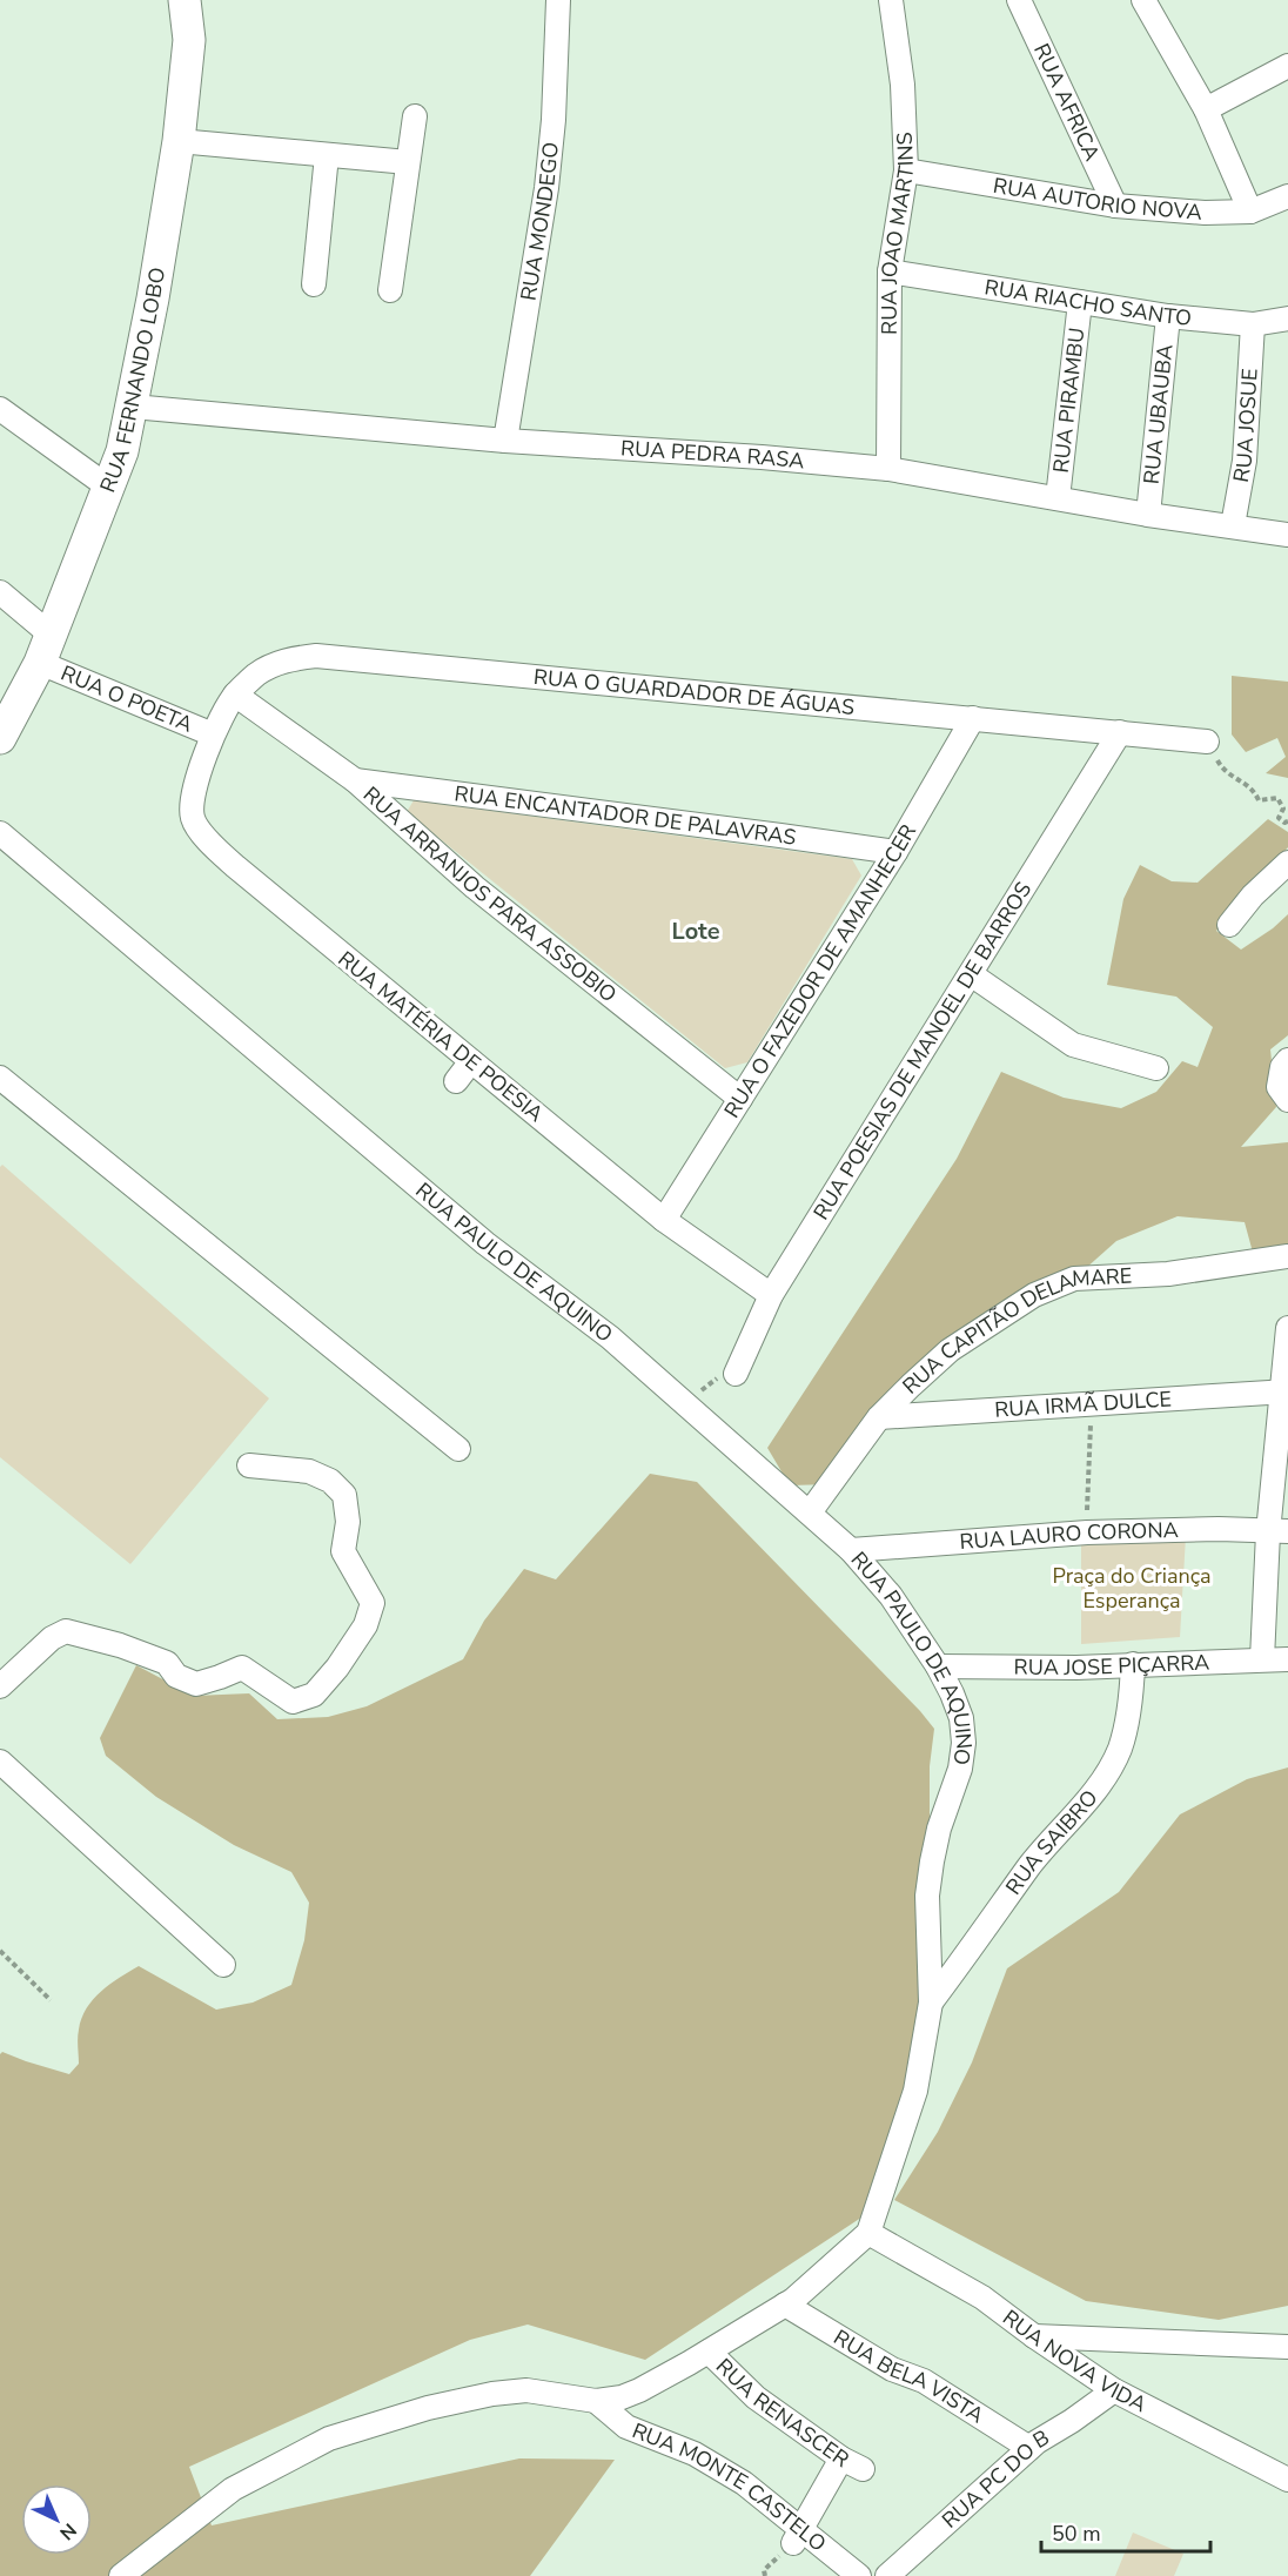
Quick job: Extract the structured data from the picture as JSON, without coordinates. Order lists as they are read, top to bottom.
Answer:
{
  "streets": {
    "main road": ["RUA FERNANDO LOBO"],
    "street": [
      "RUA AFRICA",
      "RUA AUTORIO NOVA",
      "RUA MONDEGO",
      "RUA JOAO MARTINS",
      "RUA RIACHO SANTO",
      "RUA PIRAMBU",
      "RUA UBAUBA",
      "RUA JOSUE",
      "RUA PEDRA RASA",
      "RUA O GUARDADOR DE ÁGUAS",
      "RUA O POETA",
      "RUA ENCANTADOR DE PALAVRAS",
      "RUA ARRANJOS PARA ASSOBIO",
      "RUA O FAZEDOR DE AMANHECER",
      "RUA MATÉRIA DE POESIA",
      "RUA POESIAS DE MANOEL DE BARROS",
      "RUA PAULO DE AQUINO",
      "RUA CAPITÃO DELAMARE",
      "RUA IRMÃ DULCE",
      "RUA LAURO CORONA",
      "RUA JOSE PIÇARRA",
      "RUA SAIBRO",
      "RUA NOVA VIDA",
      "RUA BELA VISTA",
      "RUA RENASCER",
      "RUA PC DO B",
      "RUA MONTE CASTELO"
    ]
  },
  "crossings": [
    ["RUA AFRICA", "RUA AUTORIO NOVA"],
    ["RUA AUTORIO NOVA", "RUA JOAO MARTINS"],
    ["RUA MONDEGO", "RUA PEDRA RASA"],
    ["RUA JOAO MARTINS", "RUA RIACHO SANTO"],
    ["RUA JOAO MARTINS", "RUA PEDRA RASA"],
    ["RUA RIACHO SANTO", "RUA PIRAMBU"],
    ["RUA RIACHO SANTO", "RUA UBAUBA"],
    ["RUA RIACHO SANTO", "RUA JOSUE"],
    ["RUA FERNANDO LOBO", "RUA PEDRA RASA"],
    ["RUA FERNANDO LOBO", "RUA O POETA"],
    ["RUA PIRAMBU", "RUA PEDRA RASA"],
    ["RUA UBAUBA", "RUA PEDRA RASA"],
    ["RUA JOSUE", "RUA PEDRA RASA"],
    ["RUA O GUARDADOR DE ÁGUAS", "RUA O POETA"],
    ["RUA O GUARDADOR DE ÁGUAS", "RUA ARRANJOS PARA ASSOBIO"],
    ["RUA O GUARDADOR DE ÁGUAS", "RUA O FAZEDOR DE AMANHECER"],
    ["RUA O GUARDADOR DE ÁGUAS", "RUA MATÉRIA DE POESIA"],
    ["RUA O GUARDADOR DE ÁGUAS", "RUA POESIAS DE MANOEL DE BARROS"],
    ["RUA O POETA", "RUA MATÉRIA DE POESIA"],
    ["RUA ENCANTADOR DE PALAVRAS", "RUA ARRANJOS PARA ASSOBIO"],
    ["RUA ENCANTADOR DE PALAVRAS", "RUA O FAZEDOR DE AMANHECER"],
    ["RUA ARRANJOS PARA ASSOBIO", "RUA O FAZEDOR DE AMANHECER"],
    ["RUA O FAZEDOR DE AMANHECER", "RUA MATÉRIA DE POESIA"],
    ["RUA MATÉRIA DE POESIA", "RUA POESIAS DE MANOEL DE BARROS"],
    ["RUA PAULO DE AQUINO", "RUA CAPITÃO DELAMARE"],
    ["RUA PAULO DE AQUINO", "RUA LAURO CORONA"],
    ["RUA PAULO DE AQUINO", "RUA JOSE PIÇARRA"],
    ["RUA PAULO DE AQUINO", "RUA SAIBRO"],
    ["RUA PAULO DE AQUINO", "RUA NOVA VIDA"],
    ["RUA PAULO DE AQUINO", "RUA BELA VISTA"],
    ["RUA PAULO DE AQUINO", "RUA RENASCER"],
    ["RUA PAULO DE AQUINO", "RUA MONTE CASTELO"],
    ["RUA CAPITÃO DELAMARE", "RUA IRMÃ DULCE"],
    ["RUA JOSE PIÇARRA", "RUA SAIBRO"],
    ["RUA NOVA VIDA", "RUA PC DO B"],
    ["RUA BELA VISTA", "RUA PC DO B"],
    ["RUA RENASCER", "RUA MONTE CASTELO"]
  ],
  "districts": ["Lote"],
  "parks": ["Praça do Criança Esperança"],
  "scale_bar": "50 m",
  "north": "bottom right"
}
